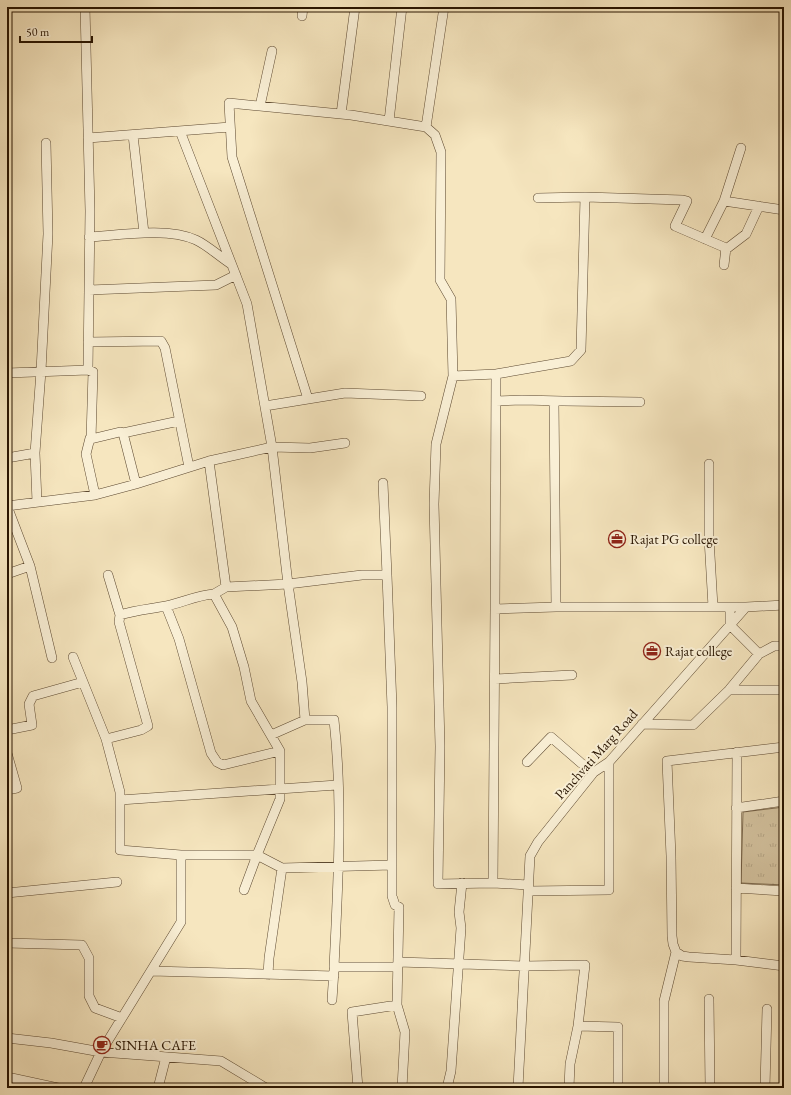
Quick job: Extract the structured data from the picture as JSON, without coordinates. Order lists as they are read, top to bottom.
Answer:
{
  "streets": {
    "street": ["Panchvati Marg Road"]
  },
  "places": {
    "office": ["Rajat PG college", "Rajat college"],
    "cafe": ["SINHA CAFE"]
  },
  "scale_bar": "50 m"
}
